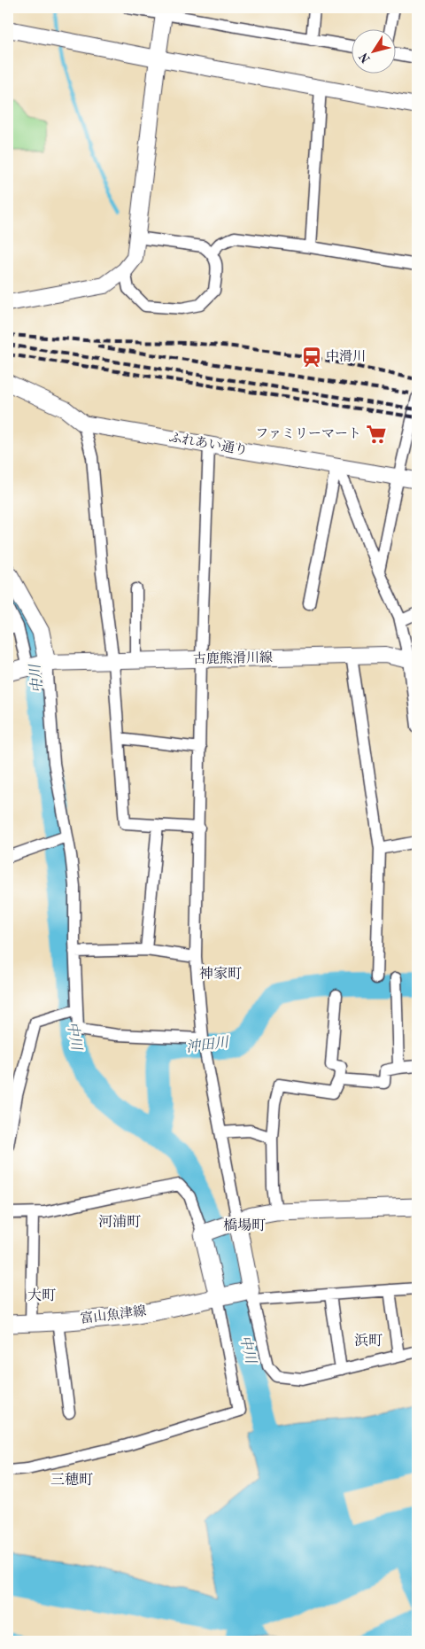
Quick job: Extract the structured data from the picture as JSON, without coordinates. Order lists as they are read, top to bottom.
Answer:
{
  "streets": {
    "main road": ["富山魚津線"],
    "street": ["ふれあい通り", "古鹿熊滑川線"]
  },
  "districts": [
    "神家町",
    "河浦町",
    "橋場町",
    "大町",
    "浜町",
    "三穂町"
  ],
  "water": ["中川", "沖田川"],
  "places": {
    "station": ["中滑川"],
    "supermarket": ["ファミリーマート"]
  },
  "north": "bottom left"
}
